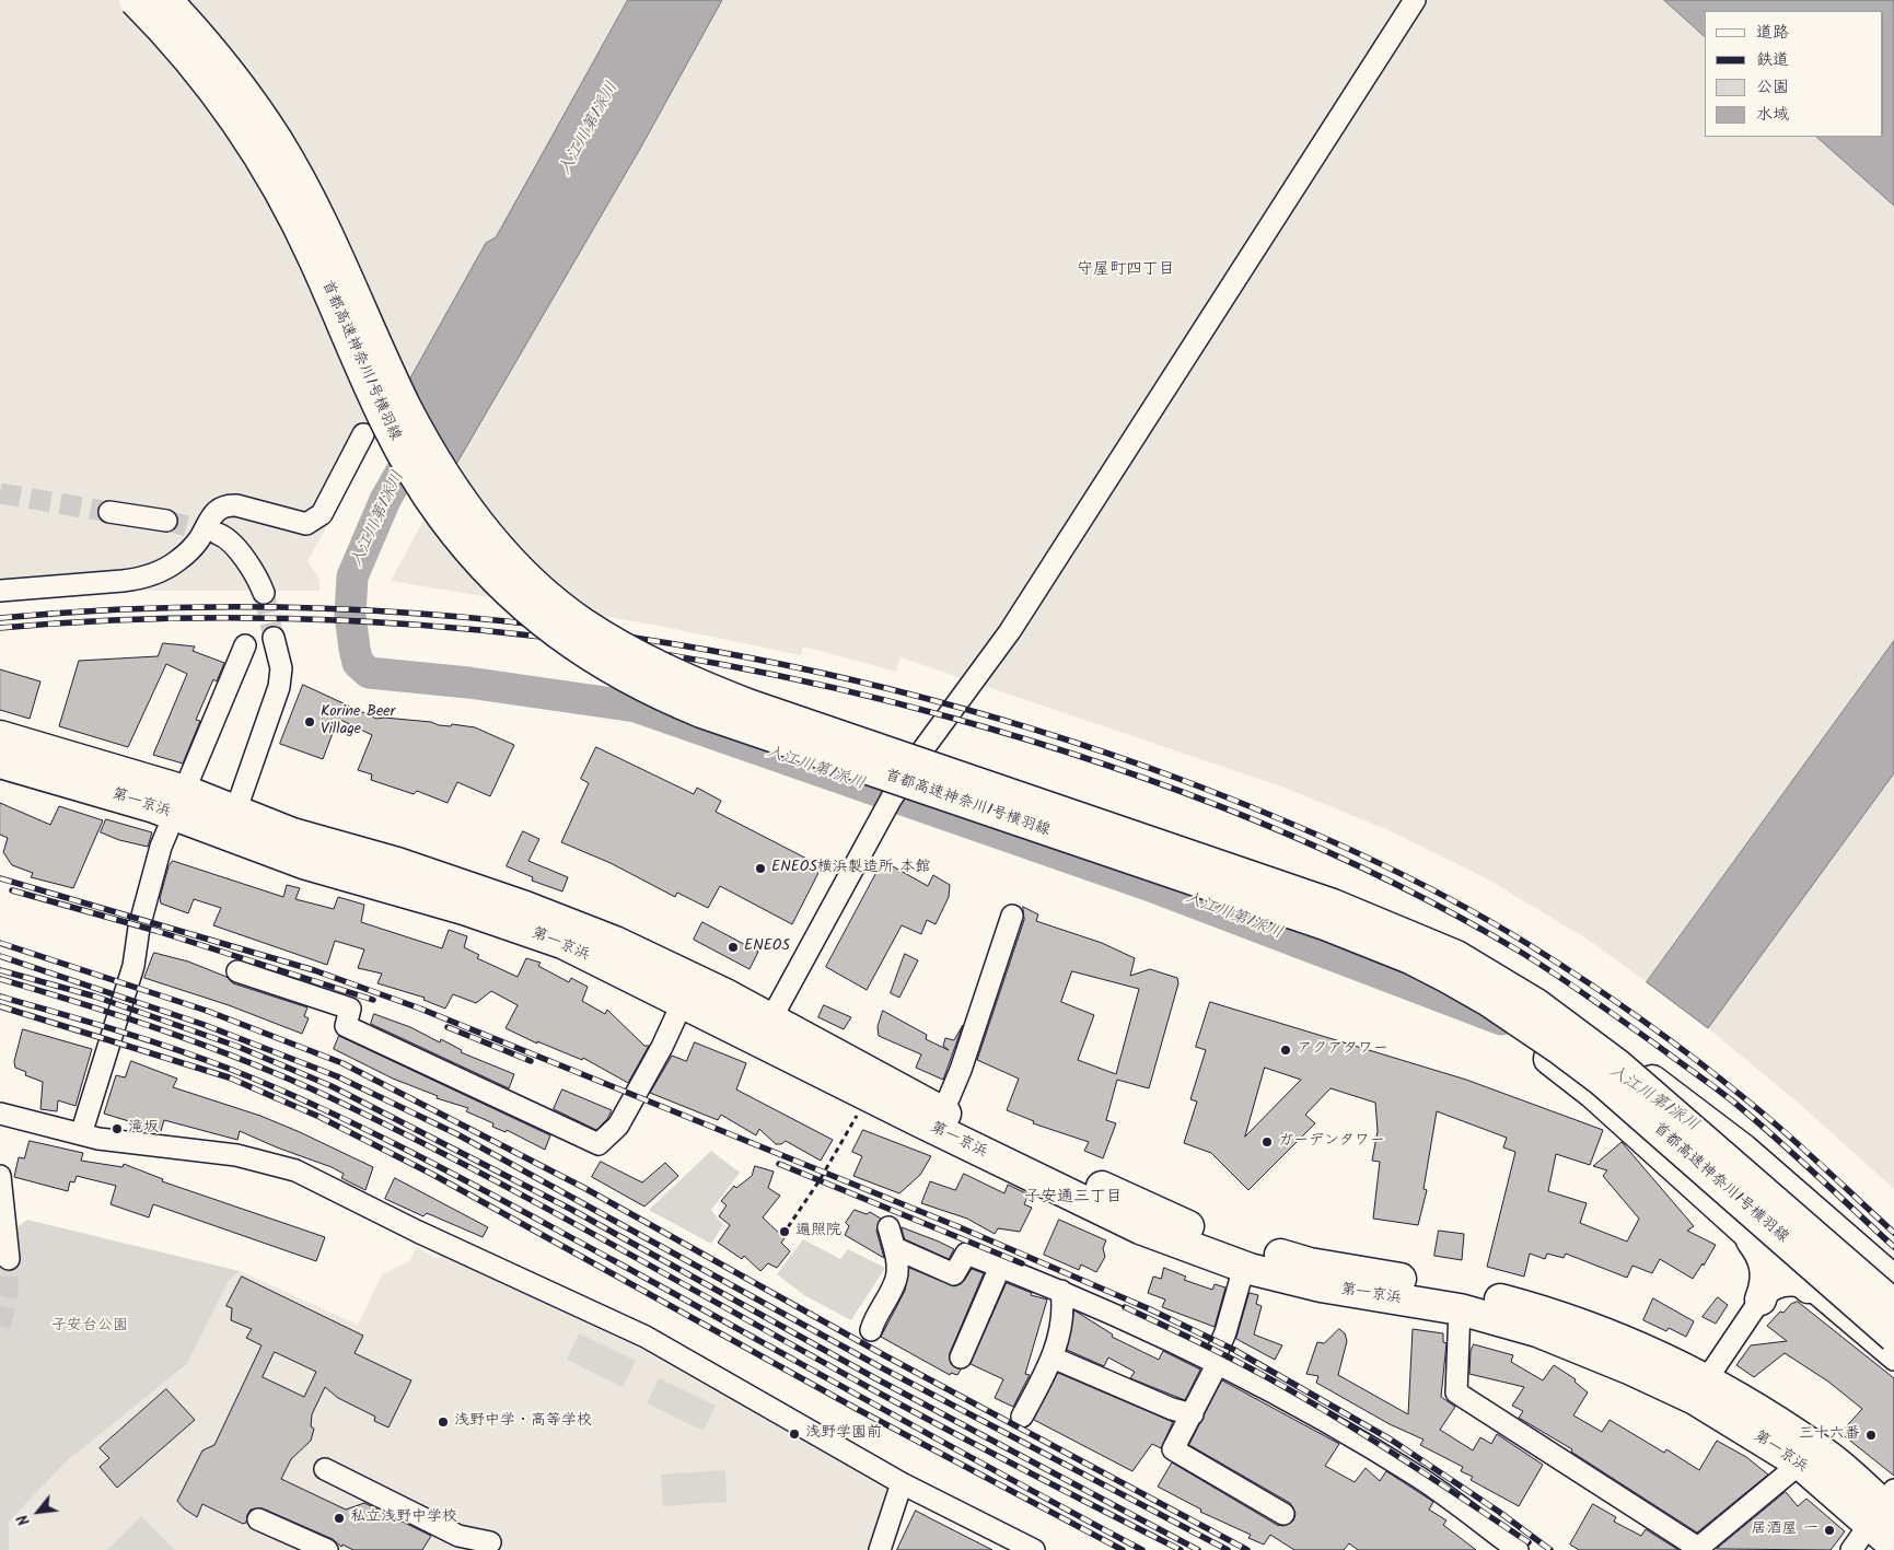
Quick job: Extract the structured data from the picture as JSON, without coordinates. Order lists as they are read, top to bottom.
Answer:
{
  "streets": {
    "highway": ["首都高速神奈川1号横羽線", "第一京浜"]
  },
  "districts": ["守屋町四丁目", "子安通三丁目"],
  "water": ["入江川第1派川"],
  "parks": ["子安台公園"],
  "places": [
    "Korine Beer Village",
    "ENEOS横浜製造所 本館",
    "ENEOS",
    "アクアタワー",
    "滝坂",
    "ガーデンタワー",
    "遍照院",
    "浅野中学・高等学校",
    "浅野学園前",
    "三十六番",
    "私立浅野中学校",
    "居酒屋 一"
  ],
  "legend": [
    "道路",
    "鉄道",
    "公園",
    "水域"
  ],
  "north": "bottom left"
}
